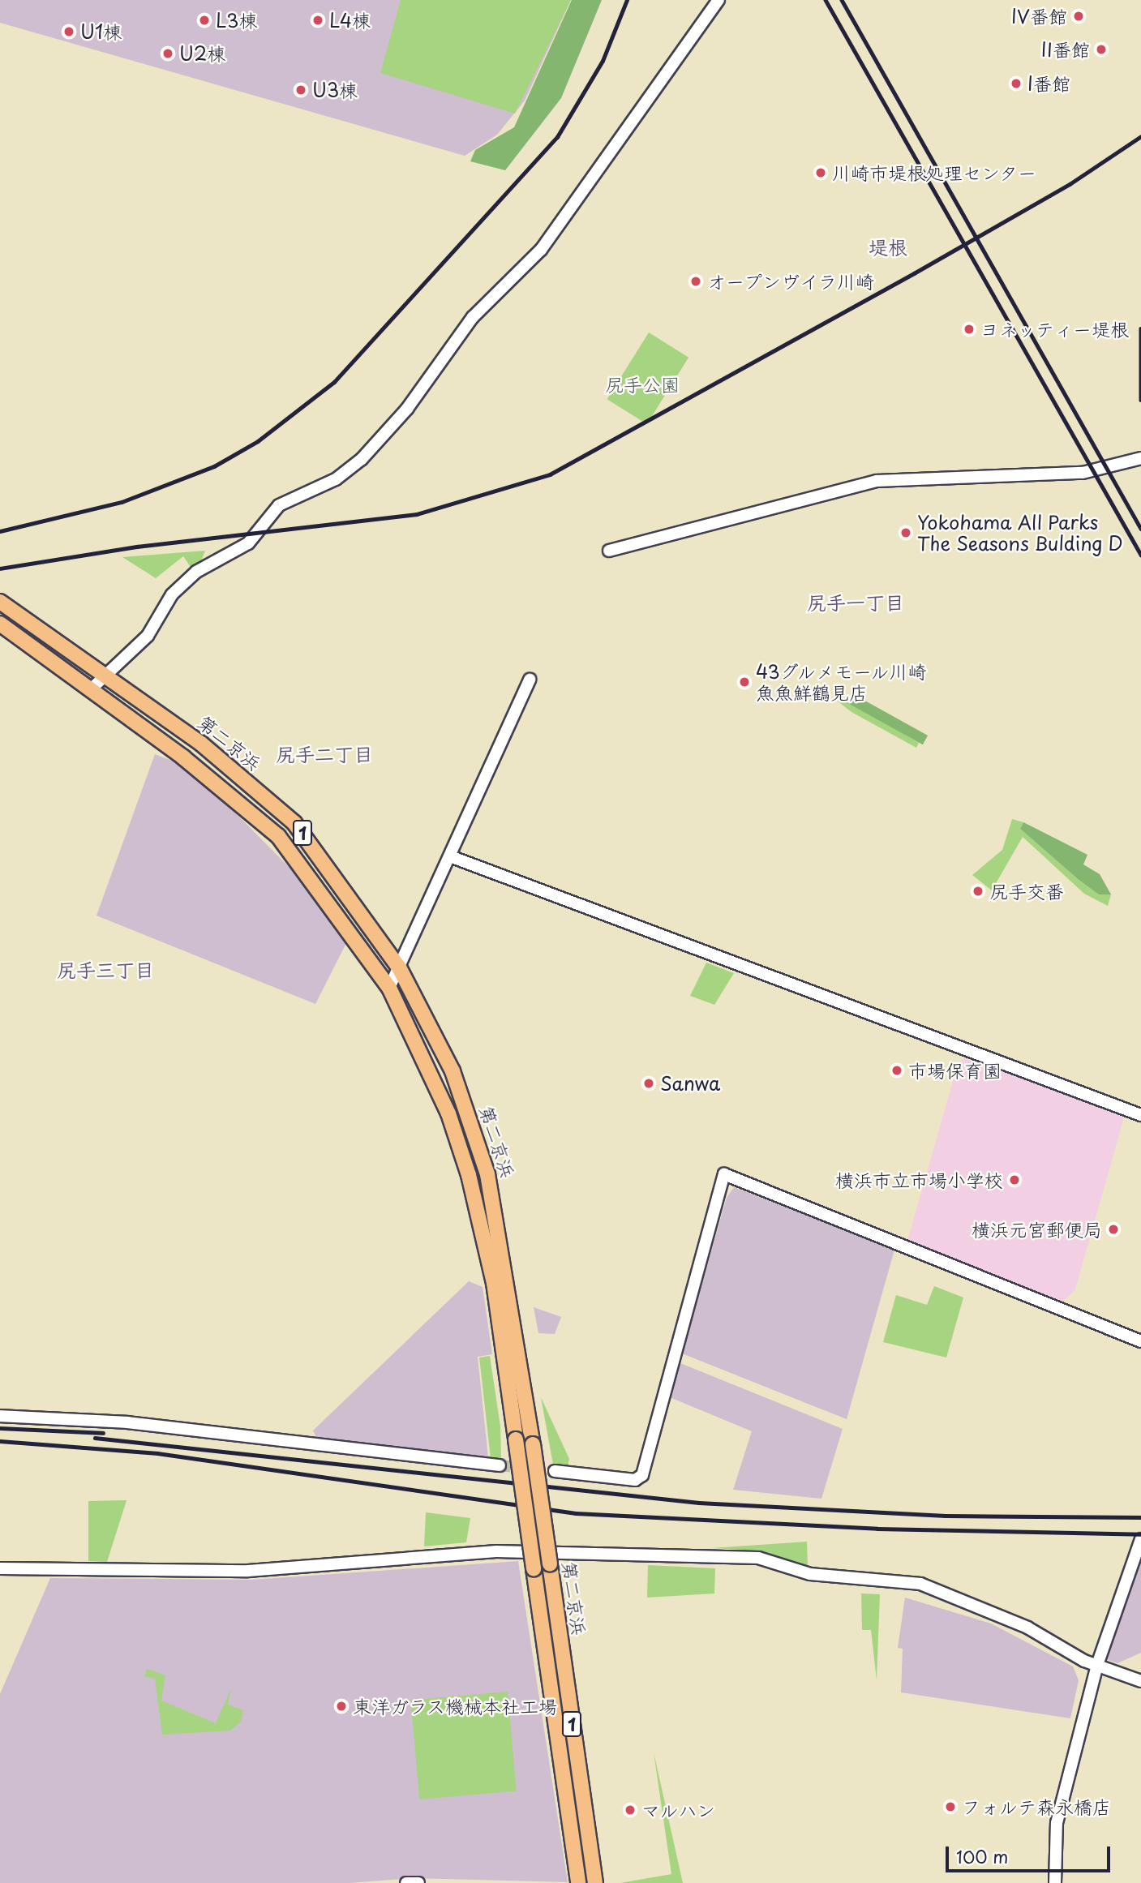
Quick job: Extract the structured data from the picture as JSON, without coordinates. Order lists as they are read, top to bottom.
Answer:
{
  "streets": {
    "highway": ["第二京浜", "1"]
  },
  "districts": [
    "堤根",
    "尻手一丁目",
    "尻手二丁目",
    "尻手三丁目"
  ],
  "parks": ["尻手公園"],
  "places": [
    "IV番館",
    "L3棟",
    "L4棟",
    "U1棟",
    "II番館",
    "U2棟",
    "I番館",
    "U3棟",
    "川崎市堤根処理センター",
    "オープンヴイラ川崎",
    "ヨネッティー堤根",
    "Yokohama All Parks The Seasons Bulding D",
    "43グルメモール川崎 魚魚鮮鶴見店",
    "尻手交番",
    "市場保育園",
    "Sanwa",
    "横浜市立市場小学校",
    "横浜元宮郵便局",
    "東洋ガラス機械本社工場",
    "フォルテ森永橋店",
    "マルハン"
  ],
  "scale_bar": "100 m"
}
